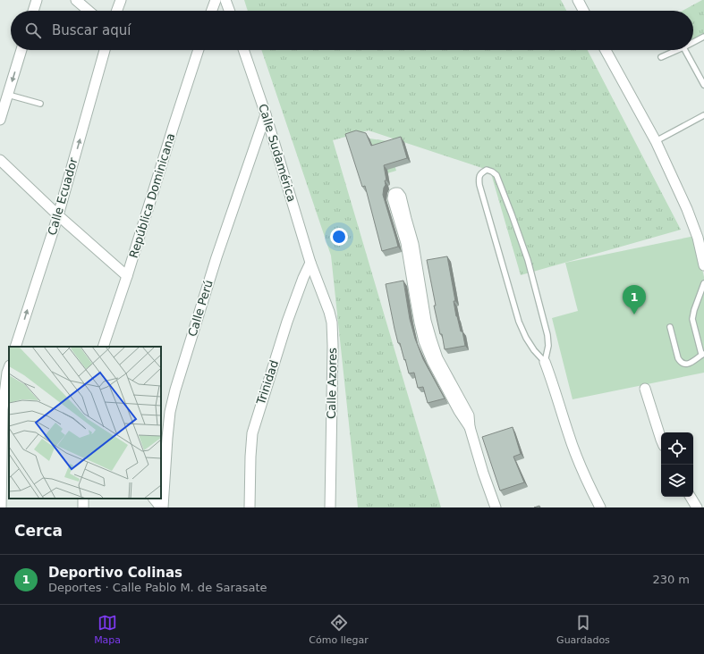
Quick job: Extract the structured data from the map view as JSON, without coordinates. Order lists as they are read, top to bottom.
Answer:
{
  "streets": {
    "street": [
      "Calle Sudamérica",
      "República Dominicana",
      "Calle Ecuador",
      "Calle Perú",
      "Trinidad",
      "Calle Azores"
    ]
  },
  "crossings": [
    ["Calle Sudamérica", "Calle Perú"],
    ["Calle Sudamérica", "Trinidad"],
    ["Calle Sudamérica", "Calle Azores"],
    ["Trinidad", "Calle Azores"]
  ],
  "one_way": ["Calle Ecuador"],
  "page": {
    "search": "Buscar aquí",
    "pins": "1",
    "heading": "Cerca",
    "list": [
      {
        "mark": "1",
        "name": "Deportivo Colinas",
        "note": "Deportes · Calle Pablo M. de Sarasate",
        "value": "230 m"
      }
    ],
    "nav": ["Mapa", "Cómo llegar", "Guardados"]
  }
}
